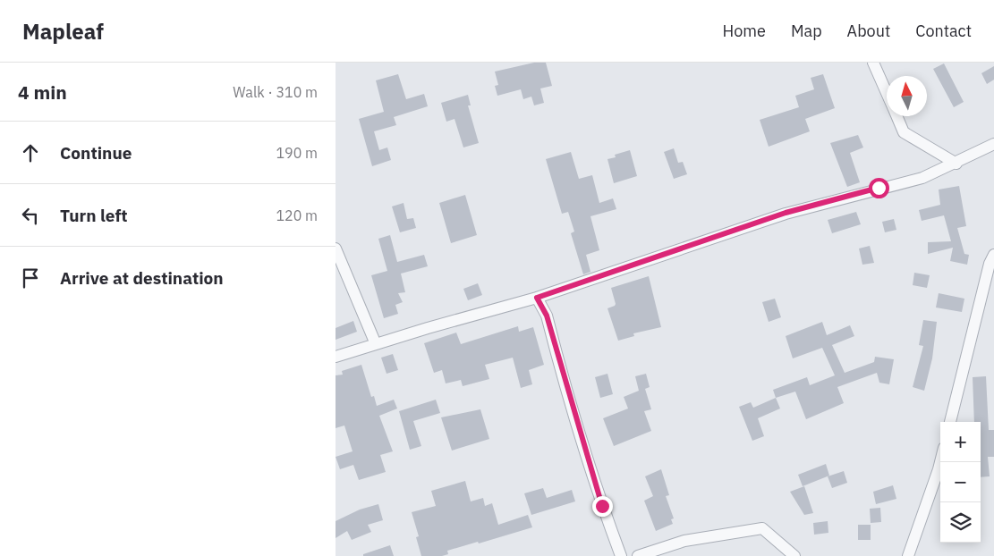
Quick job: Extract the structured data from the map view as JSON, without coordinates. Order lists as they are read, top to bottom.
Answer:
{
  "north": "top",
  "page": {
    "header": "Mapleaf",
    "nav": [
      "Home",
      "Map",
      "About",
      "Contact"
    ],
    "heading": ["4 min", "Walk · 310 m"],
    "list": [
      ["Continue", "190 m"],
      ["Turn left", "120 m"],
      "Arrive at destination"
    ],
    "map_buttons": ["+", "−"]
  }
}
